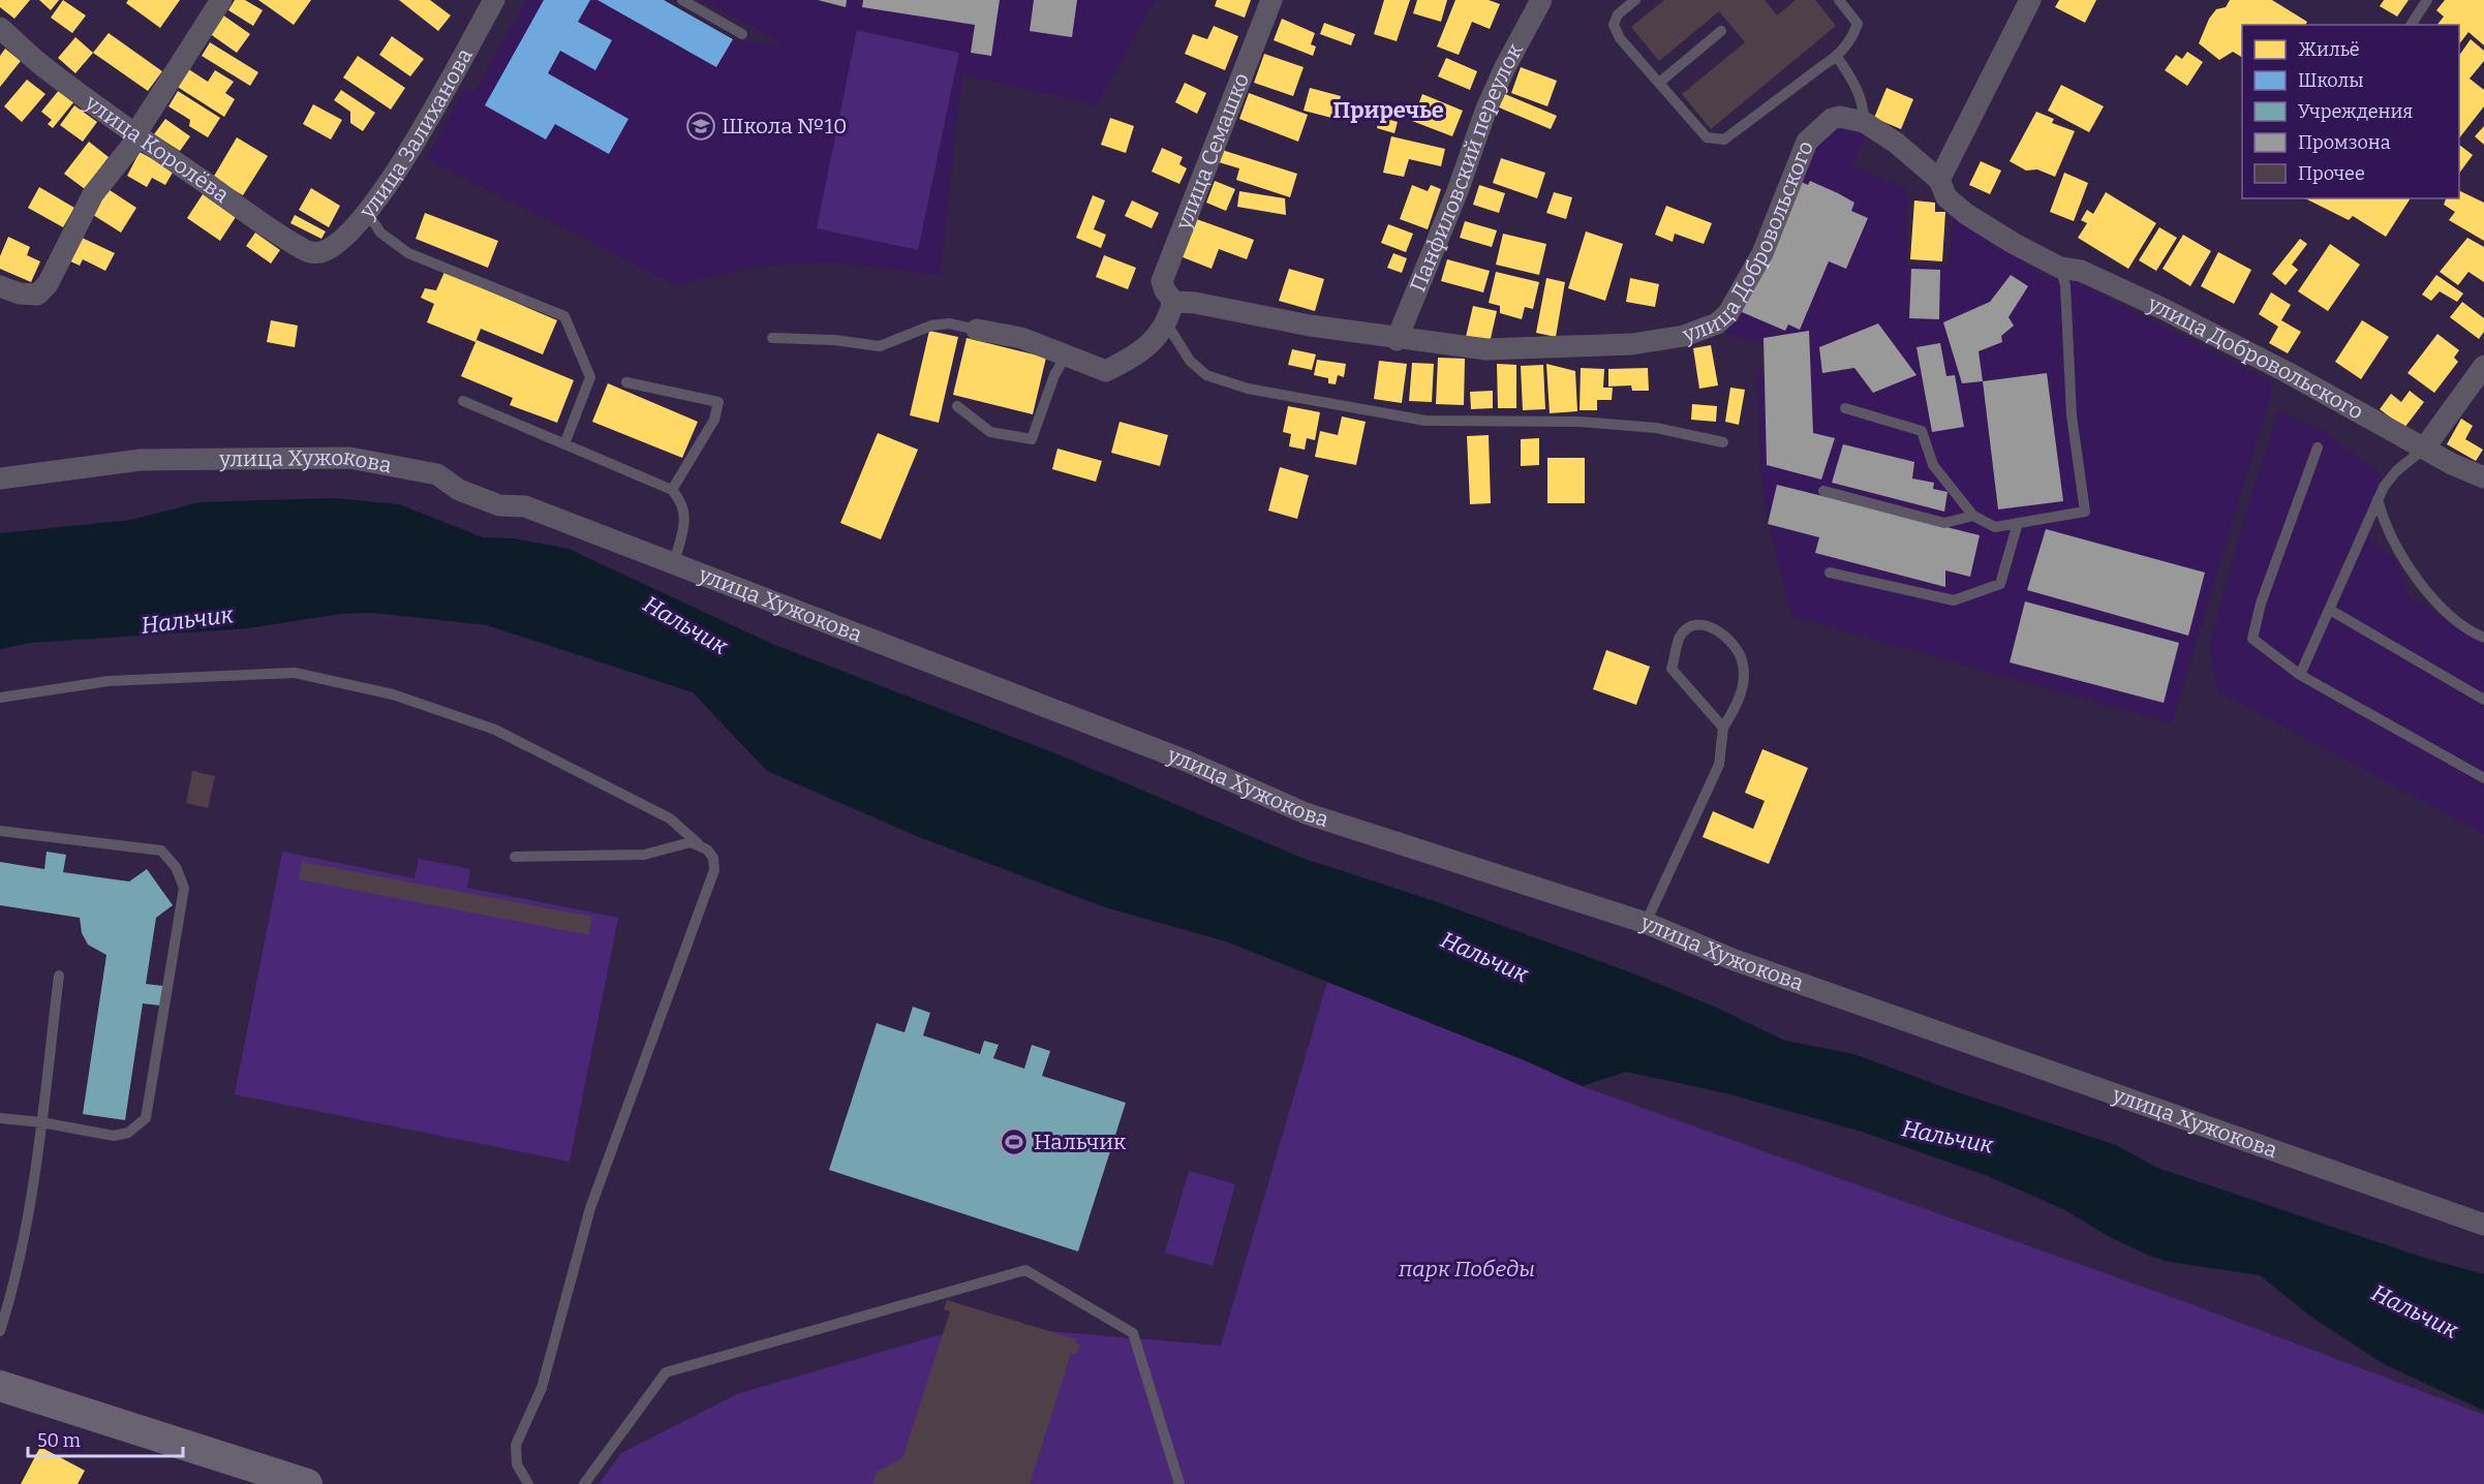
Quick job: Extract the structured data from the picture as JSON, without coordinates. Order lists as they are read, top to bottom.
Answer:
{
  "streets": {
    "street": [
      "улица Залиханова",
      "улица Королёва",
      "улица Семашко",
      "Панфиловский переулок",
      "улица Добровольского",
      "улица Хужокова"
    ]
  },
  "crossings": [
    ["улица Залиханова", "улица Королёва"],
    ["улица Семашко", "улица Добровольского"],
    ["Панфиловский переулок", "улица Добровольского"]
  ],
  "districts": ["Приречье"],
  "water": ["Нальчик"],
  "parks": ["парк Победы"],
  "places": {
    "school or university": ["Школа №10"],
    "sports": ["Нальчик"]
  },
  "legend": [
    "Жильё",
    "Школы",
    "Учреждения",
    "Промзона",
    "Прочее"
  ],
  "scale_bar": "50 m"
}
